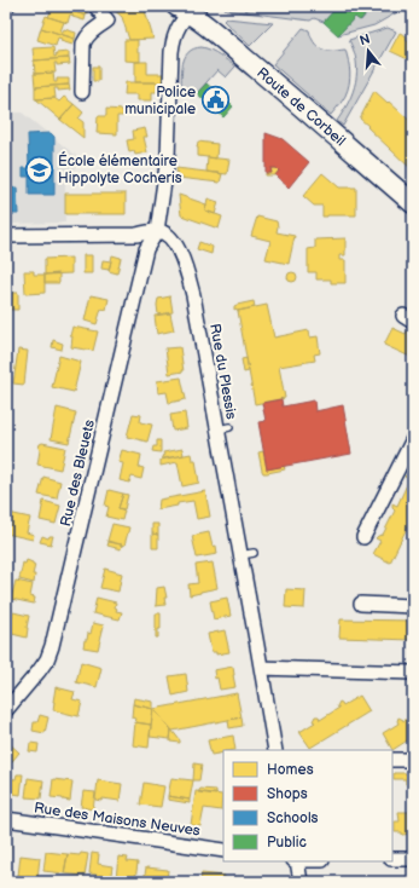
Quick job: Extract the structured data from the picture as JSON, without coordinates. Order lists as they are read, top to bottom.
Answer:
{
  "streets": {
    "main road": ["Route de Corbeil"],
    "street": ["Rue du Plessis", "Rue des Bleuets", "Rue des Maisons Neuves"]
  },
  "crossings": [
    ["Rue du Plessis", "Rue des Bleuets"]
  ],
  "places": {
    "public building": ["Police municipale"],
    "school or university": ["École élémentaire Hippolyte Cocheris"]
  },
  "legend": [
    "Homes",
    "Shops",
    "Schools",
    "Public"
  ],
  "north": "top"
}
